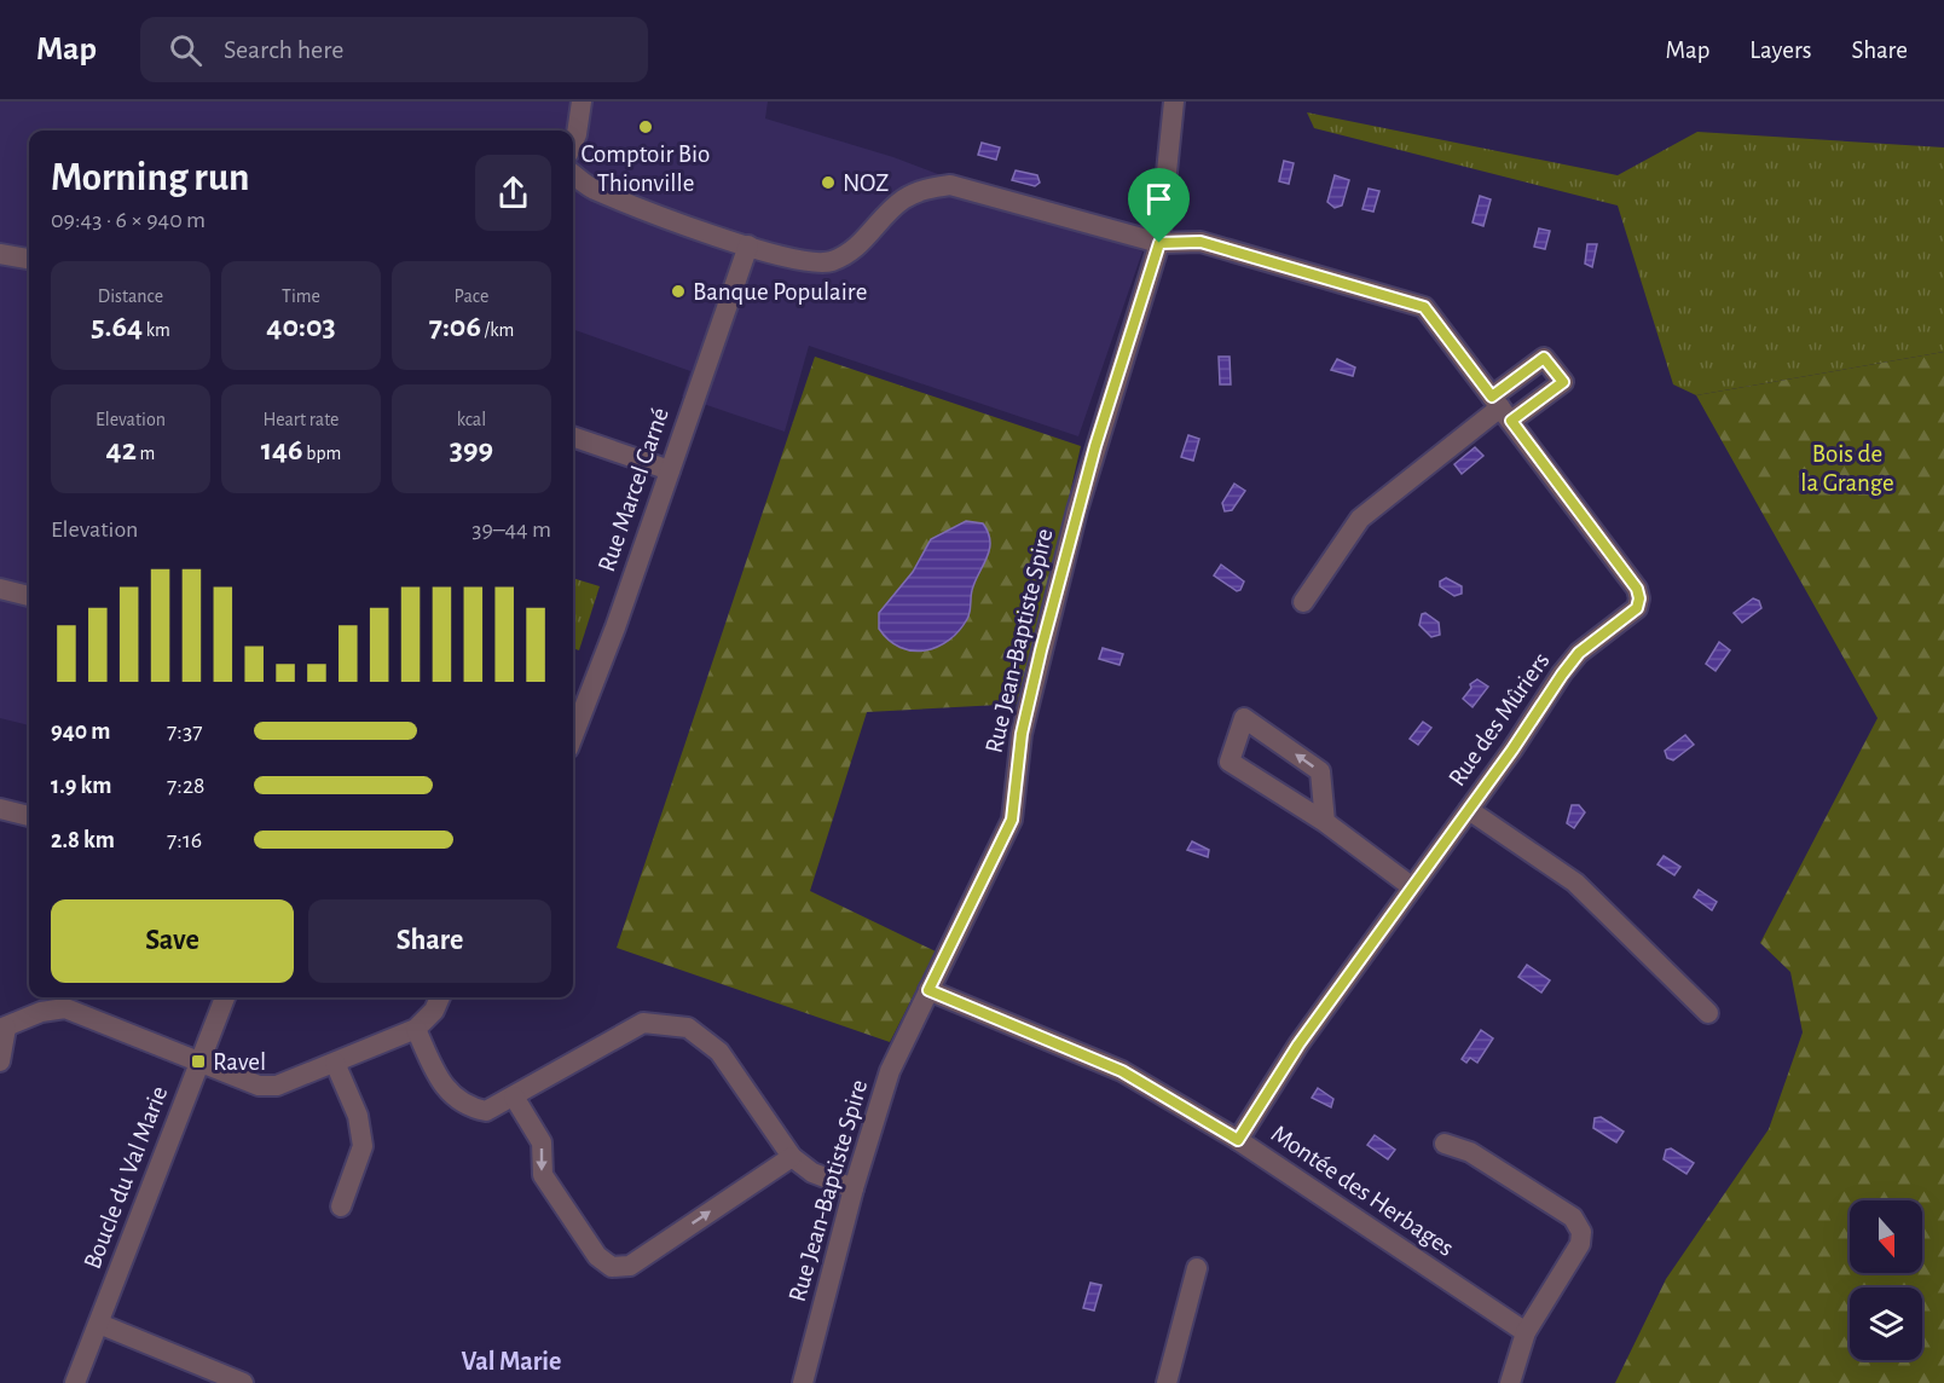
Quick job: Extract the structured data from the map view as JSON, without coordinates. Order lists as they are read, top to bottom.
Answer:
{
  "streets": {
    "street": [
      "Rue Marcel Carné",
      "Rue Jean-Baptiste Spire",
      "Rue des Mûriers",
      "Boucle du Val Marie",
      "Montée des Herbages"
    ]
  },
  "crossings": [
    ["Rue Marcel Carné", "Rue des Mûriers"],
    ["Rue Jean-Baptiste Spire", "Rue des Mûriers"],
    ["Rue Jean-Baptiste Spire", "Montée des Herbages"],
    ["Rue des Mûriers", "Montée des Herbages"]
  ],
  "districts": ["Val Marie"],
  "parks": ["Bois de la Grange"],
  "places": {
    "other": ["Comptoir Bio Thionville", "NOZ", "Banque Populaire"],
    "transit": ["Ravel"]
  },
  "north": "bottom",
  "page": {
    "header": "Map",
    "search": "Search here",
    "nav": ["Map", "Layers", "Share"],
    "heading": ["Morning run", "09:43 · 6 × 940 m"],
    "stats": [
      ["Distance", "5.64 km"],
      ["Time", "40:03"],
      ["Pace", "7:06 /km"],
      ["Elevation", "42 m"],
      ["Heart rate", "146 bpm"],
      ["kcal", "399"]
    ],
    "chart": ["Elevation", "39–44 m"],
    "list": [
      {
        "name": "940 m",
        "note": "7:37"
      },
      {
        "name": "1.9 km",
        "note": "7:28"
      },
      {
        "name": "2.8 km",
        "note": "7:16"
      }
    ],
    "buttons": ["Save", "Share"]
  }
}
